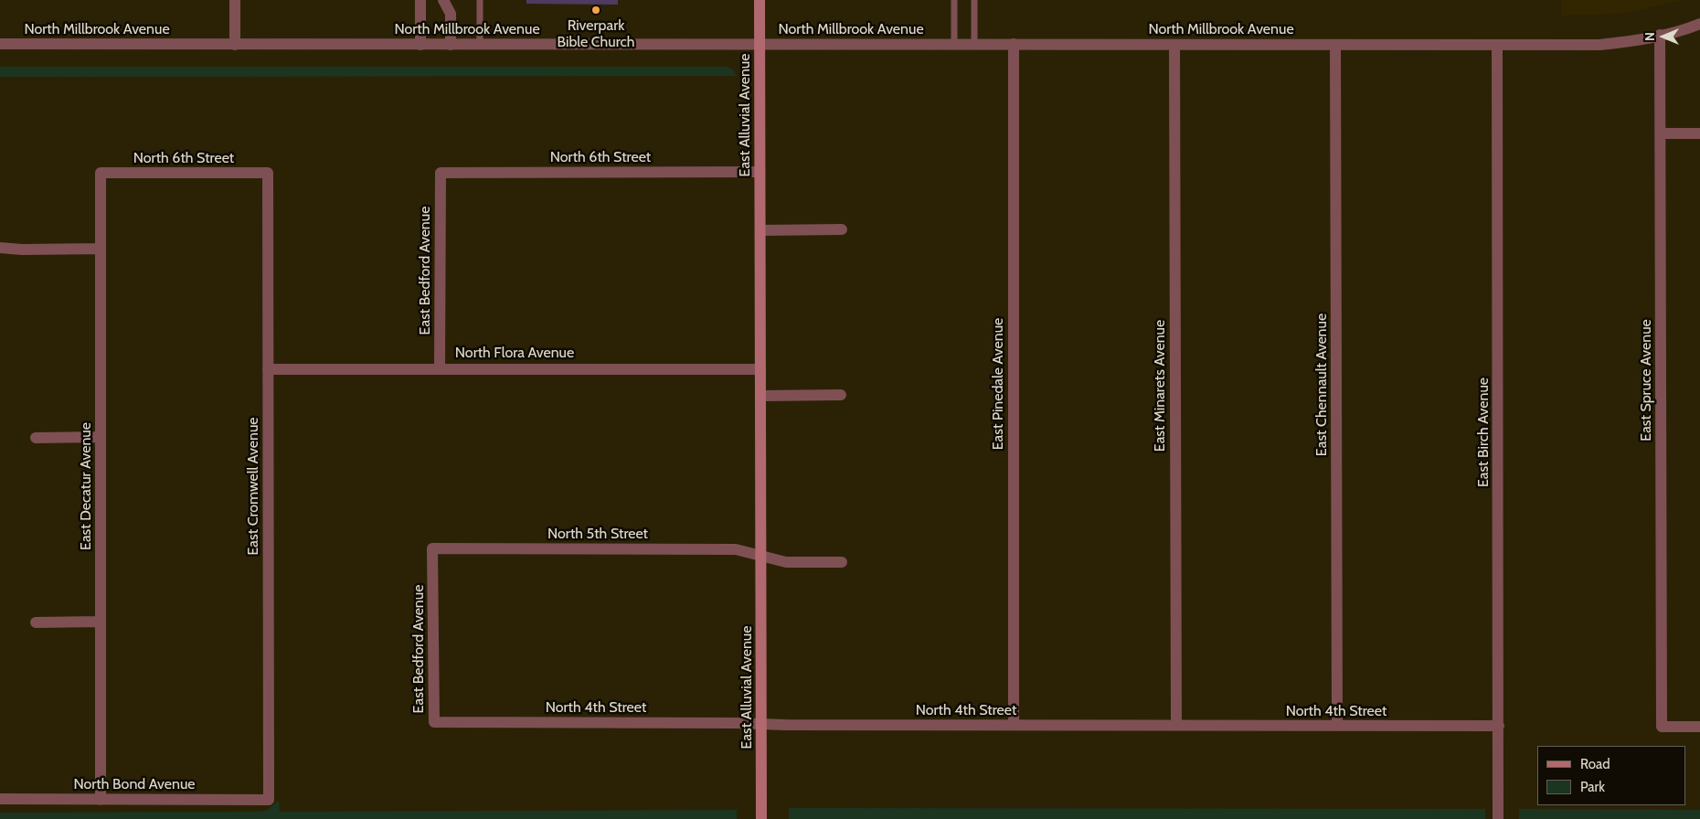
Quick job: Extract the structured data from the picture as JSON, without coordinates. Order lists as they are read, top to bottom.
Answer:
{
  "streets": {
    "main road": ["East Alluvial Avenue"],
    "street": [
      "North Millbrook Avenue",
      "North 6th Street",
      "East Bedford Avenue",
      "North Flora Avenue",
      "East Spruce Avenue",
      "East Pinedale Avenue",
      "East Chennault Avenue",
      "East Minarets Avenue",
      "East Birch Avenue",
      "East Decatur Avenue",
      "East Cromwell Avenue",
      "North 5th Street",
      "North 4th Street",
      "North Bond Avenue"
    ]
  },
  "crossings": [
    ["North Millbrook Avenue", "East Alluvial Avenue"],
    ["North Millbrook Avenue", "East Spruce Avenue"],
    ["North Millbrook Avenue", "East Pinedale Avenue"],
    ["North Millbrook Avenue", "East Chennault Avenue"],
    ["North Millbrook Avenue", "East Minarets Avenue"],
    ["North Millbrook Avenue", "East Birch Avenue"],
    ["East Alluvial Avenue", "North 6th Street"],
    ["East Alluvial Avenue", "North Flora Avenue"],
    ["East Alluvial Avenue", "North 5th Street"],
    ["East Alluvial Avenue", "North 4th Street"],
    ["North 6th Street", "East Bedford Avenue"],
    ["North 6th Street", "East Decatur Avenue"],
    ["North 6th Street", "East Cromwell Avenue"],
    ["East Bedford Avenue", "North Flora Avenue"],
    ["East Bedford Avenue", "North 5th Street"],
    ["East Bedford Avenue", "North 4th Street"],
    ["North Flora Avenue", "East Cromwell Avenue"],
    ["East Pinedale Avenue", "North 4th Street"],
    ["East Chennault Avenue", "North 4th Street"],
    ["East Minarets Avenue", "North 4th Street"],
    ["East Birch Avenue", "North 4th Street"],
    ["East Decatur Avenue", "North Bond Avenue"],
    ["East Cromwell Avenue", "North Bond Avenue"]
  ],
  "places": ["Riverpark Bible Church"],
  "legend": ["Road", "Park"],
  "north": "left"
}
